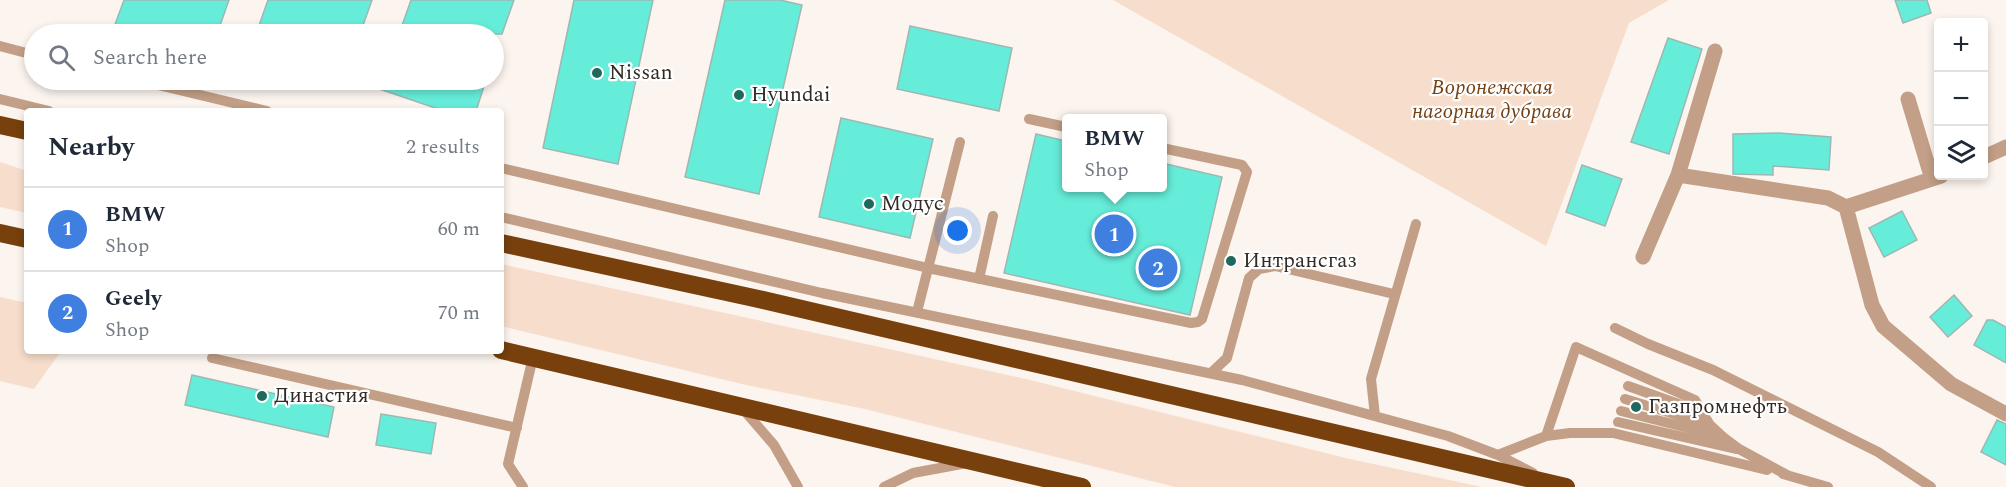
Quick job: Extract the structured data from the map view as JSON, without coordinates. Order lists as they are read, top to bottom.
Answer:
{
  "parks": ["Воронежская нагорная дубрава"],
  "places": [
    "Nissan",
    "Hyundai",
    "Модус",
    "Интрансгаз",
    "Династия",
    "Газпромнефть"
  ],
  "page": {
    "map_buttons": ["+", "−"],
    "search": "Search here",
    "heading": ["Nearby", "2 results"],
    "popup": ["BMW", "Shop"],
    "list": [
      {
        "mark": "1",
        "name": "BMW",
        "note": "Shop",
        "value": "60 m"
      },
      {
        "mark": "2",
        "name": "Geely",
        "note": "Shop",
        "value": "70 m"
      }
    ],
    "pins": ["1", "2"]
  }
}
